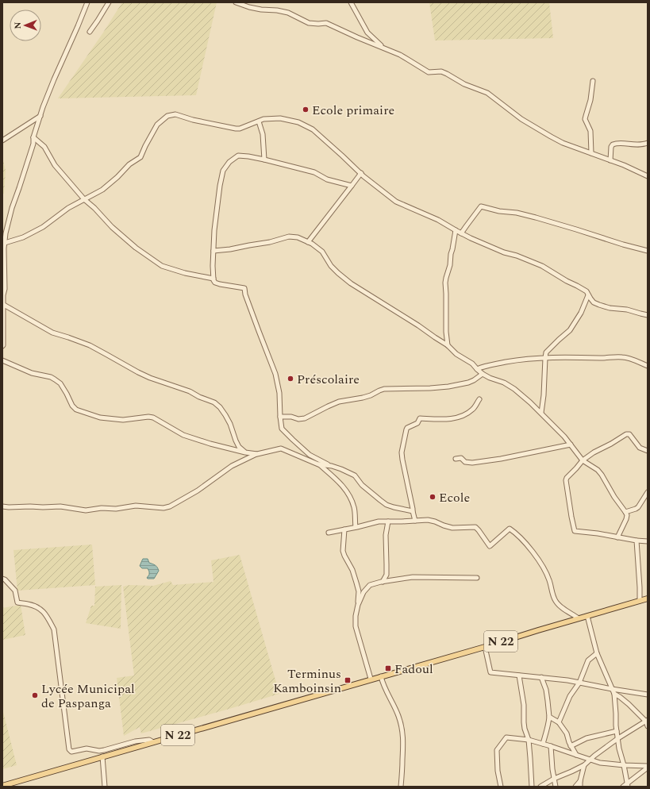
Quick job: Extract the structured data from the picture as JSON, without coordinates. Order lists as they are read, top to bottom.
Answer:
{
  "streets": {
    "main road": ["N 22"]
  },
  "places": {
    "other": [
      "Ecole primaire",
      "Préscolaire",
      "Ecole",
      "Lycée Municipal de Paspanga"
    ],
    "transit": ["Fadoul", "Terminus Kamboinsin"]
  },
  "north": "left"
}
